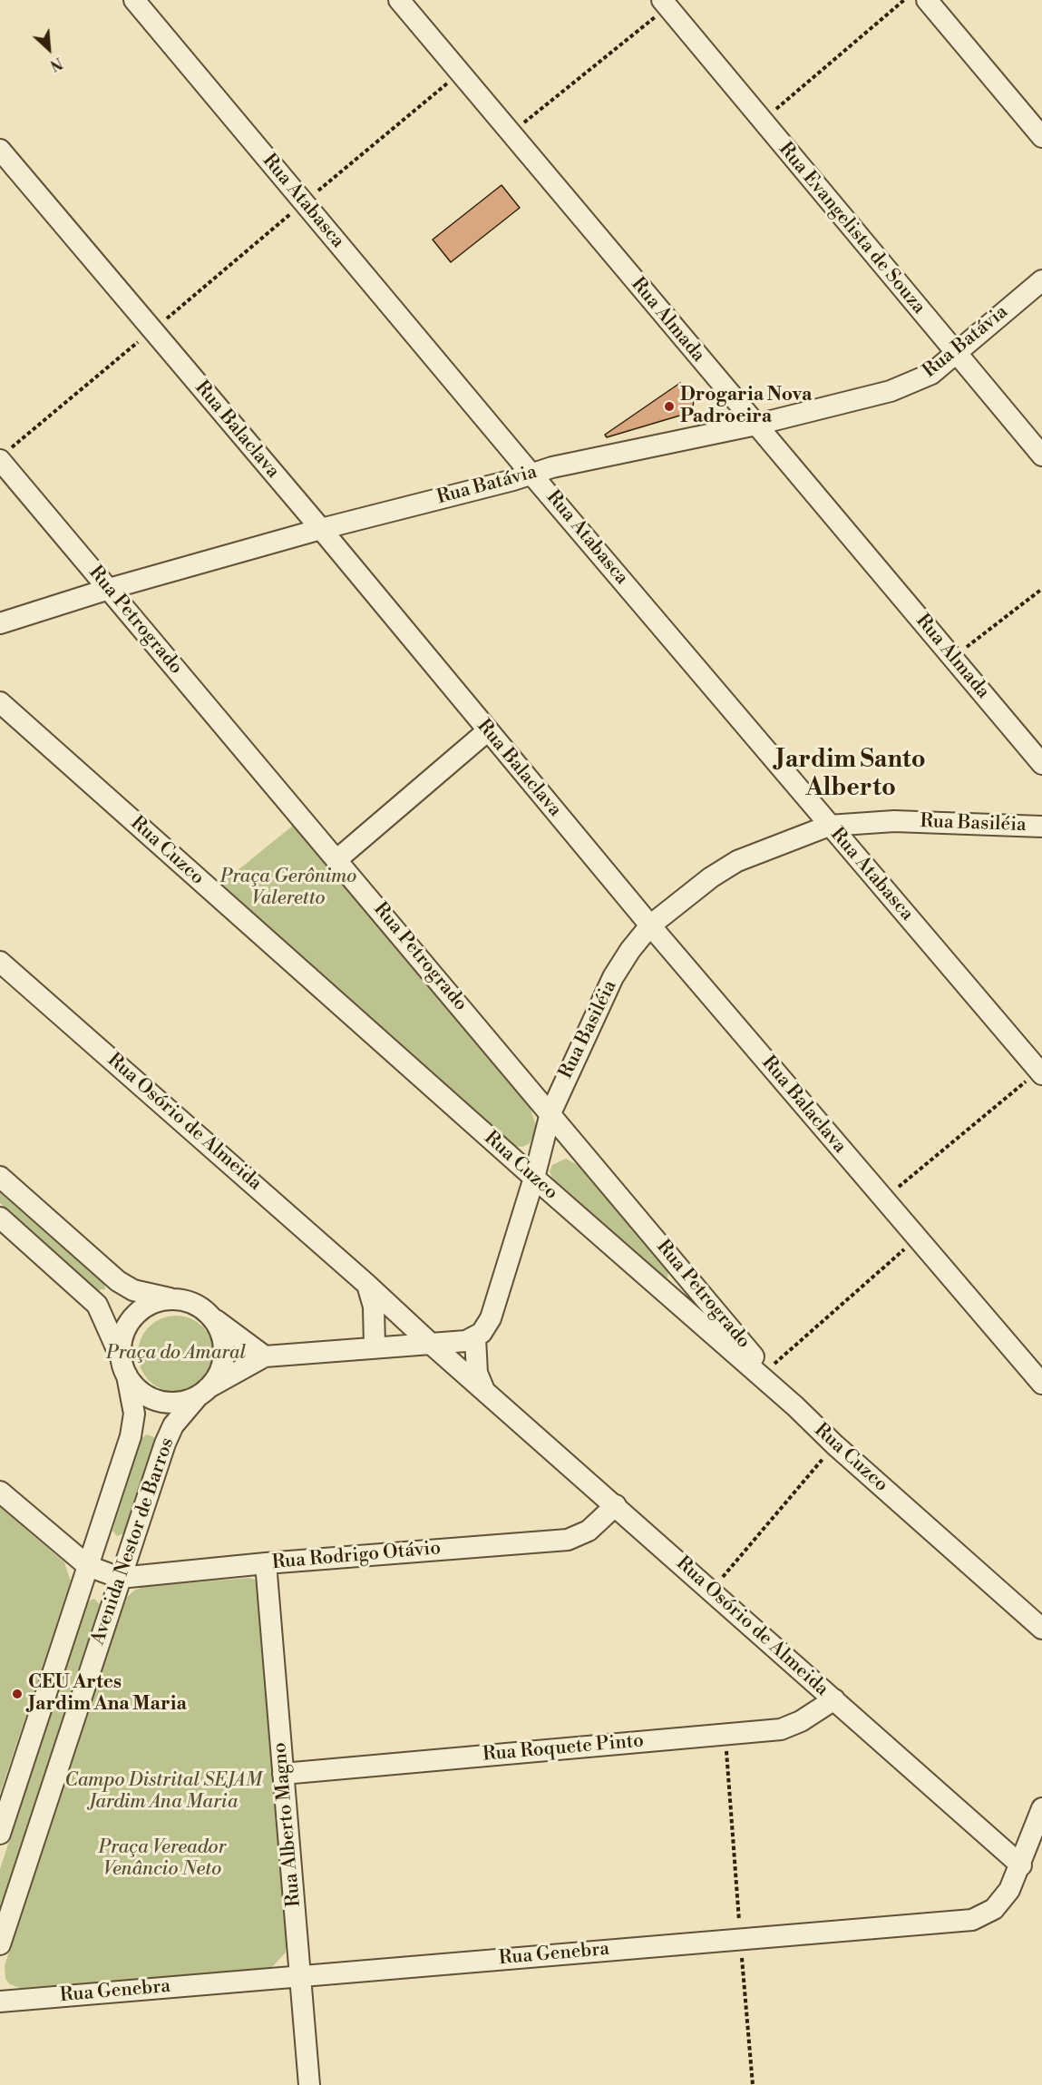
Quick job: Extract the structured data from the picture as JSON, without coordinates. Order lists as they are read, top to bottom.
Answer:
{
  "streets": {
    "street": [
      "Rua Atabasca",
      "Rua Evangelista de Souza",
      "Rua Almada",
      "Rua Batávia",
      "Rua Balaclava",
      "Rua Petrogrado",
      "Rua Basiléia",
      "Rua Cuzco",
      "Rua Osório de Almeida",
      "Avenida Nestor de Barros",
      "Rua Rodrigo Otávio",
      "Rua Roquete Pinto",
      "Rua Alberto Magno",
      "Rua Genebra"
    ]
  },
  "crossings": [
    ["Rua Atabasca", "Rua Batávia"],
    ["Rua Atabasca", "Rua Basiléia"],
    ["Rua Evangelista de Souza", "Rua Batávia"],
    ["Rua Almada", "Rua Batávia"],
    ["Rua Batávia", "Rua Balaclava"],
    ["Rua Batávia", "Rua Petrogrado"],
    ["Rua Balaclava", "Rua Basiléia"],
    ["Rua Petrogrado", "Rua Basiléia"],
    ["Rua Petrogrado", "Rua Cuzco"],
    ["Rua Basiléia", "Rua Cuzco"],
    ["Rua Osório de Almeida", "Rua Rodrigo Otávio"],
    ["Rua Osório de Almeida", "Rua Roquete Pinto"],
    ["Rua Osório de Almeida", "Rua Genebra"],
    ["Avenida Nestor de Barros", "Rua Rodrigo Otávio"],
    ["Rua Rodrigo Otávio", "Rua Alberto Magno"],
    ["Rua Roquete Pinto", "Rua Alberto Magno"],
    ["Rua Alberto Magno", "Rua Genebra"]
  ],
  "districts": ["Jardim Santo Alberto"],
  "parks": [
    "Praça Gerônimo Valeretto",
    "Praça do Amaral",
    "Campo Distrital SEJAM Jardim Ana Maria",
    "Praça Vereador Venâncio Neto"
  ],
  "places": ["Drogaria Nova Padroeira", "CEU Artes Jardim Ana Maria"],
  "north": "bottom right"
}
